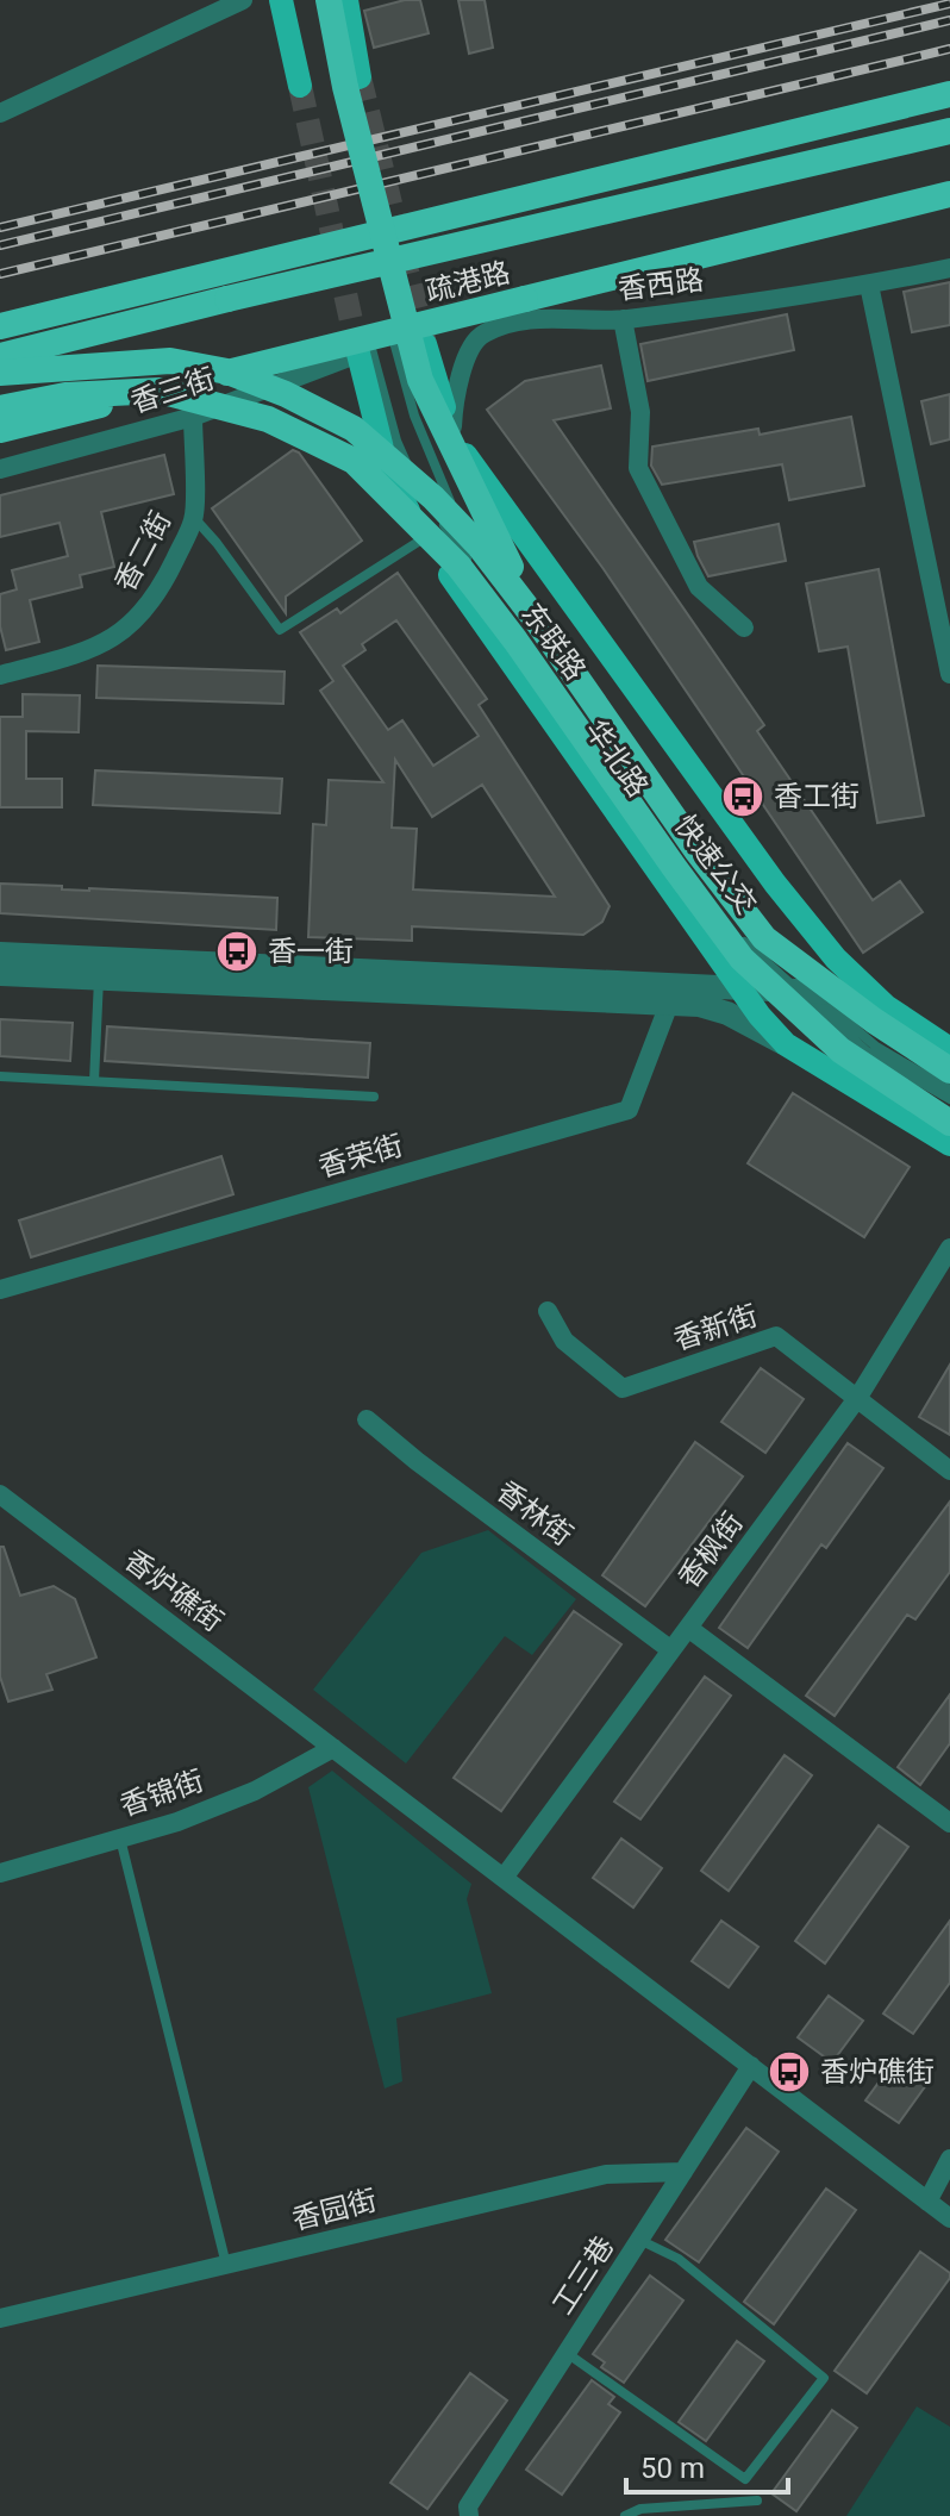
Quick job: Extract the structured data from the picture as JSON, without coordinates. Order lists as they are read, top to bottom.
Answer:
{
  "streets": {
    "highway": ["疏港路", "东联路"],
    "main road": ["华北路"],
    "street": [
      "香西路",
      "香三街",
      "香二街",
      "香荣街",
      "香新街",
      "香林街",
      "香枫街",
      "香炉礁街",
      "香锦街",
      "香园街",
      "工三巷"
    ],
    "lane": ["快速公交"]
  },
  "crossings": [
    ["香三街", "香二街"],
    ["香三街", "华北路"],
    ["香三街", "快速公交"],
    ["华北路", "快速公交"],
    ["香新街", "香枫街"],
    ["香林街", "香枫街"],
    ["香枫街", "香炉礁街"],
    ["香炉礁街", "香锦街"],
    ["香炉礁街", "工三巷"],
    ["香园街", "工三巷"]
  ],
  "places": {
    "bus stop": ["香工街", "香一街", "香炉礁街"]
  },
  "scale_bar": "50 m"
}
